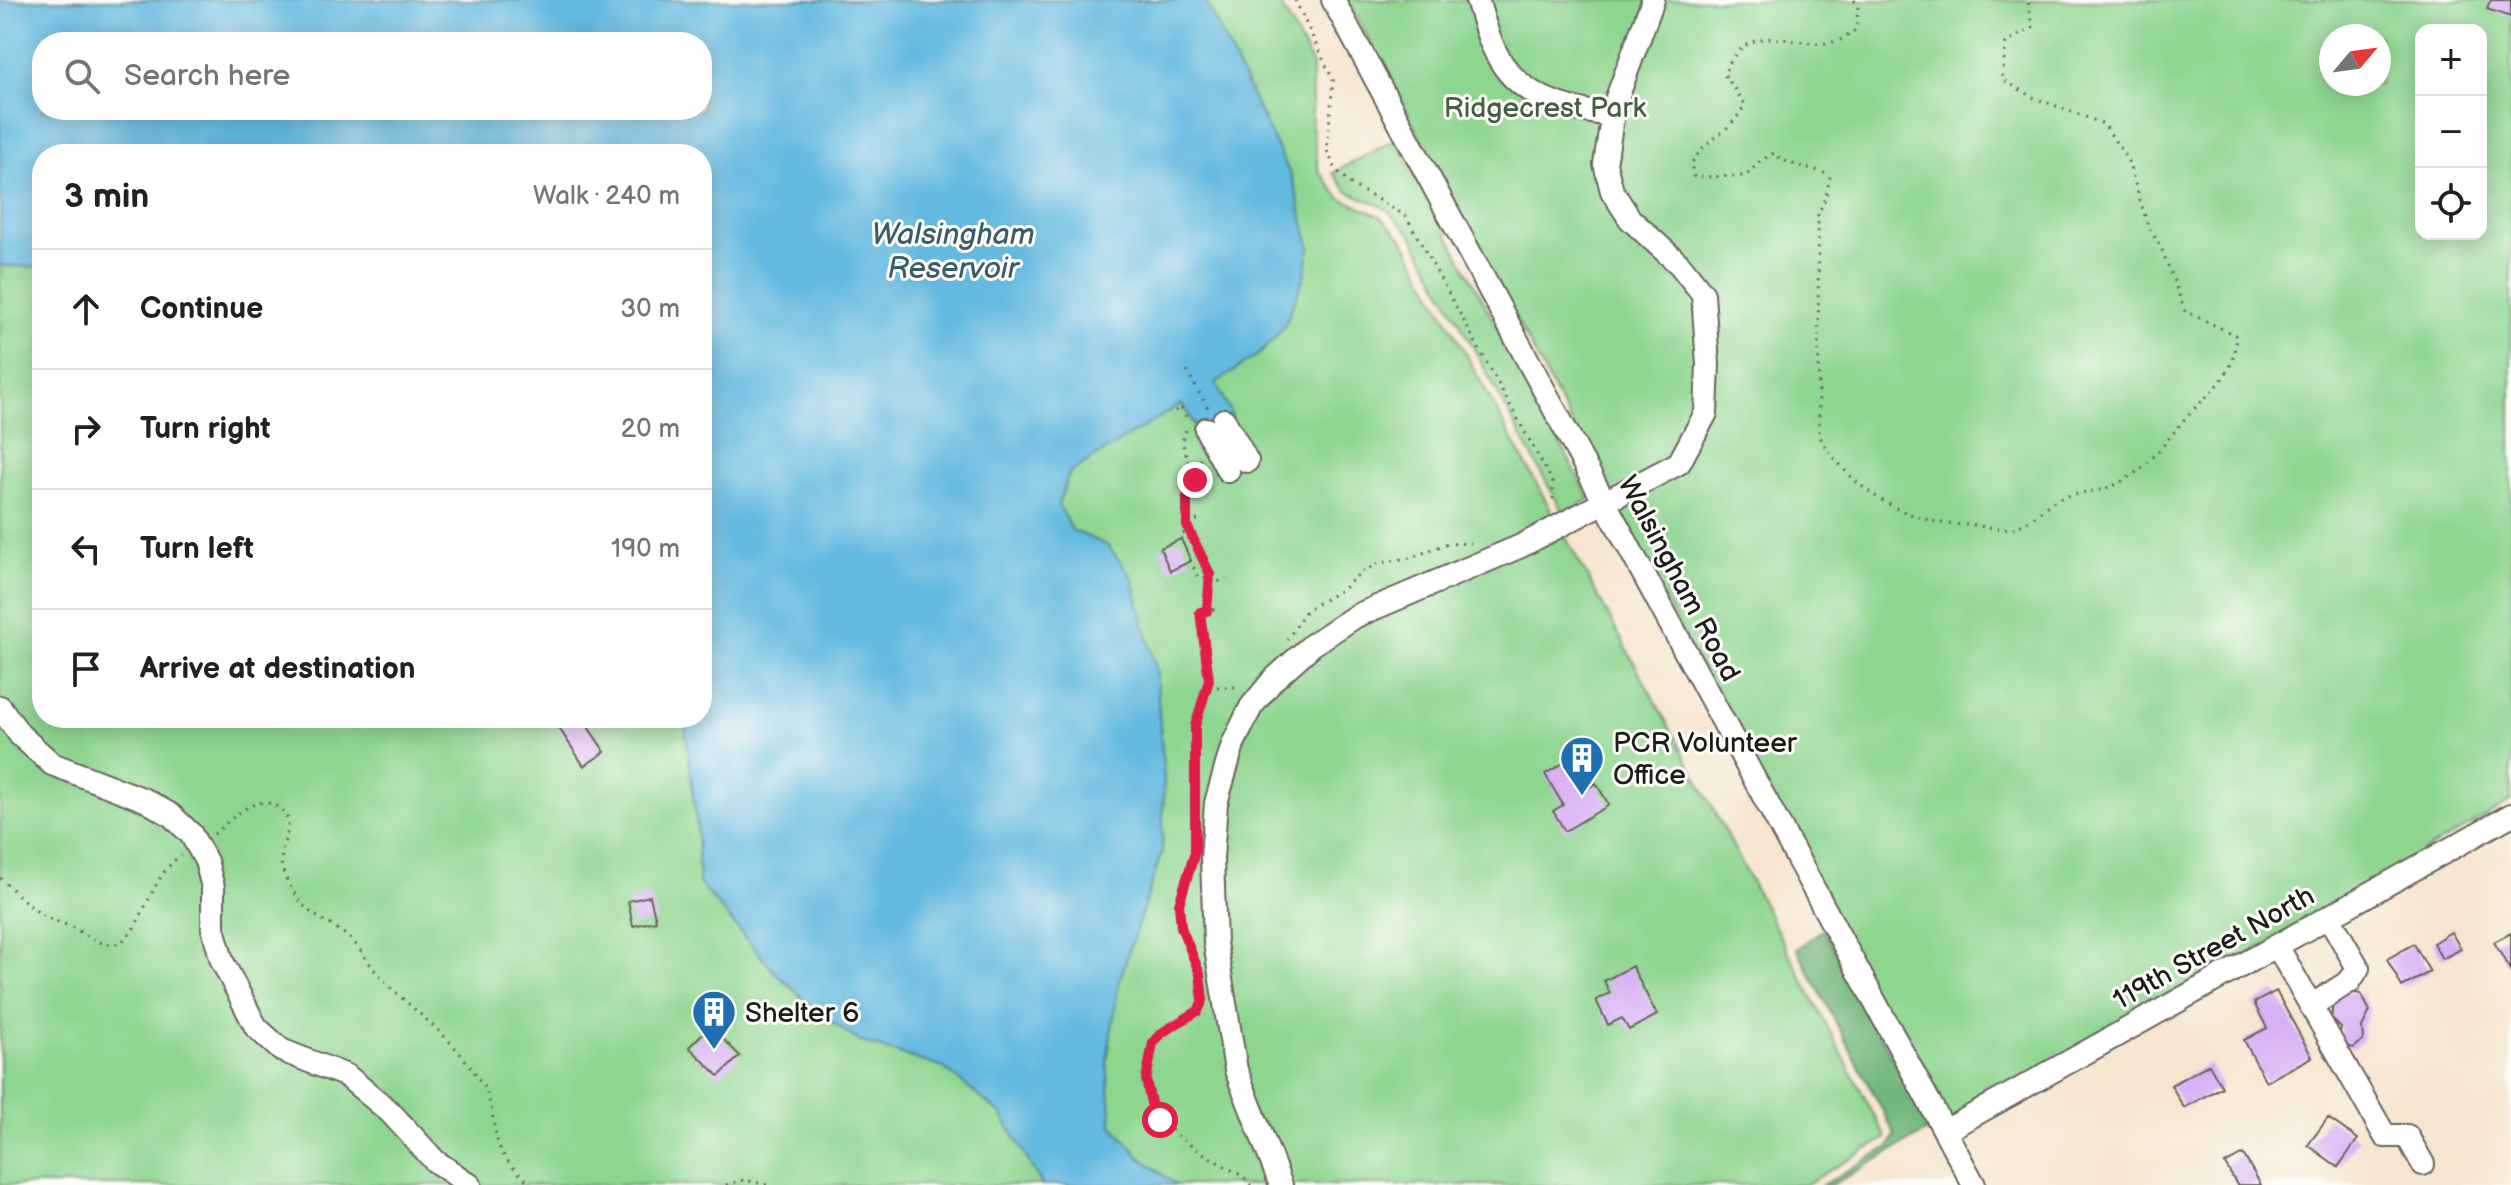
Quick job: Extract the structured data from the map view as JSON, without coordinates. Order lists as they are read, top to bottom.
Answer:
{
  "streets": {
    "street": ["Walsingham Road", "119th Street North"]
  },
  "crossings": [
    ["Walsingham Road", "119th Street North"]
  ],
  "water": ["Walsingham Reservoir"],
  "parks": ["Ridgecrest Park"],
  "places": {
    "building": ["PCR Volunteer Office", "Shelter 6"]
  },
  "north": "top right",
  "page": {
    "map_buttons": ["+", "−"],
    "search": "Search here",
    "heading": ["3 min", "Walk · 240 m"],
    "list": [
      ["Continue", "30 m"],
      ["Turn right", "20 m"],
      ["Turn left", "190 m"],
      "Arrive at destination"
    ]
  }
}
